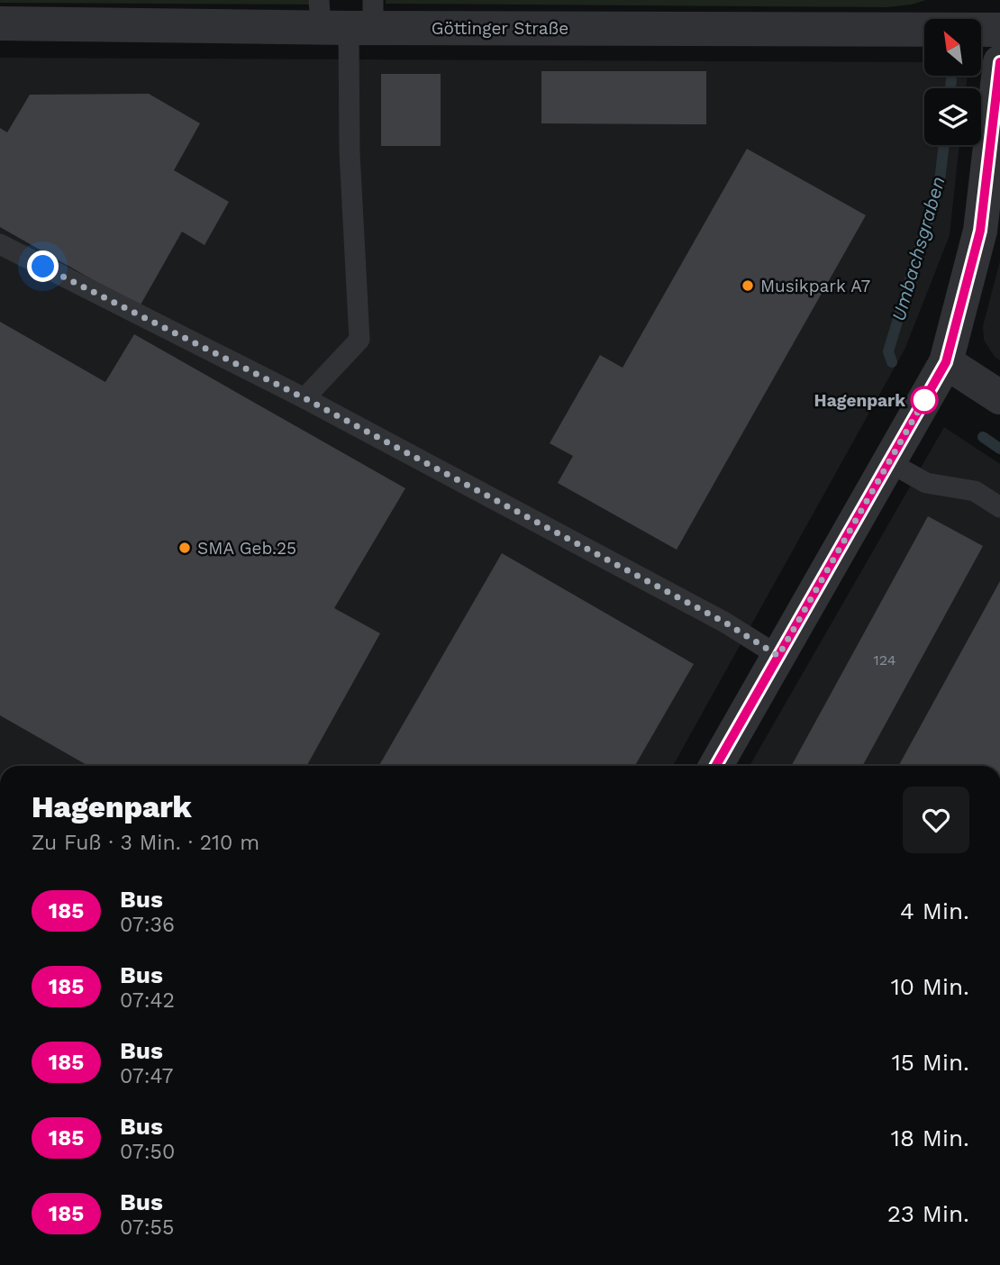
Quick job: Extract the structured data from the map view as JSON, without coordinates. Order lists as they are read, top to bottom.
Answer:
{
  "streets": {
    "street": ["Göttinger Straße"]
  },
  "water": ["Umbachsgraben"],
  "places": ["Musikpark A7", "Hagenpark", "SMA Geb.25"],
  "lines": ["bus line 185"],
  "house_numbers": ["124"],
  "north": "top left",
  "page": {
    "heading": ["Hagenpark", "Zu Fuß · 3 Min. · 210 m"],
    "list": [
      {
        "mark": "185",
        "name": "Bus",
        "note": "07:36",
        "value": "4 Min."
      },
      {
        "mark": "185",
        "name": "Bus",
        "note": "07:42",
        "value": "10 Min."
      },
      {
        "mark": "185",
        "name": "Bus",
        "note": "07:47",
        "value": "15 Min."
      },
      {
        "mark": "185",
        "name": "Bus",
        "note": "07:50",
        "value": "18 Min."
      },
      {
        "mark": "185",
        "name": "Bus",
        "note": "07:55",
        "value": "23 Min."
      }
    ]
  }
}
